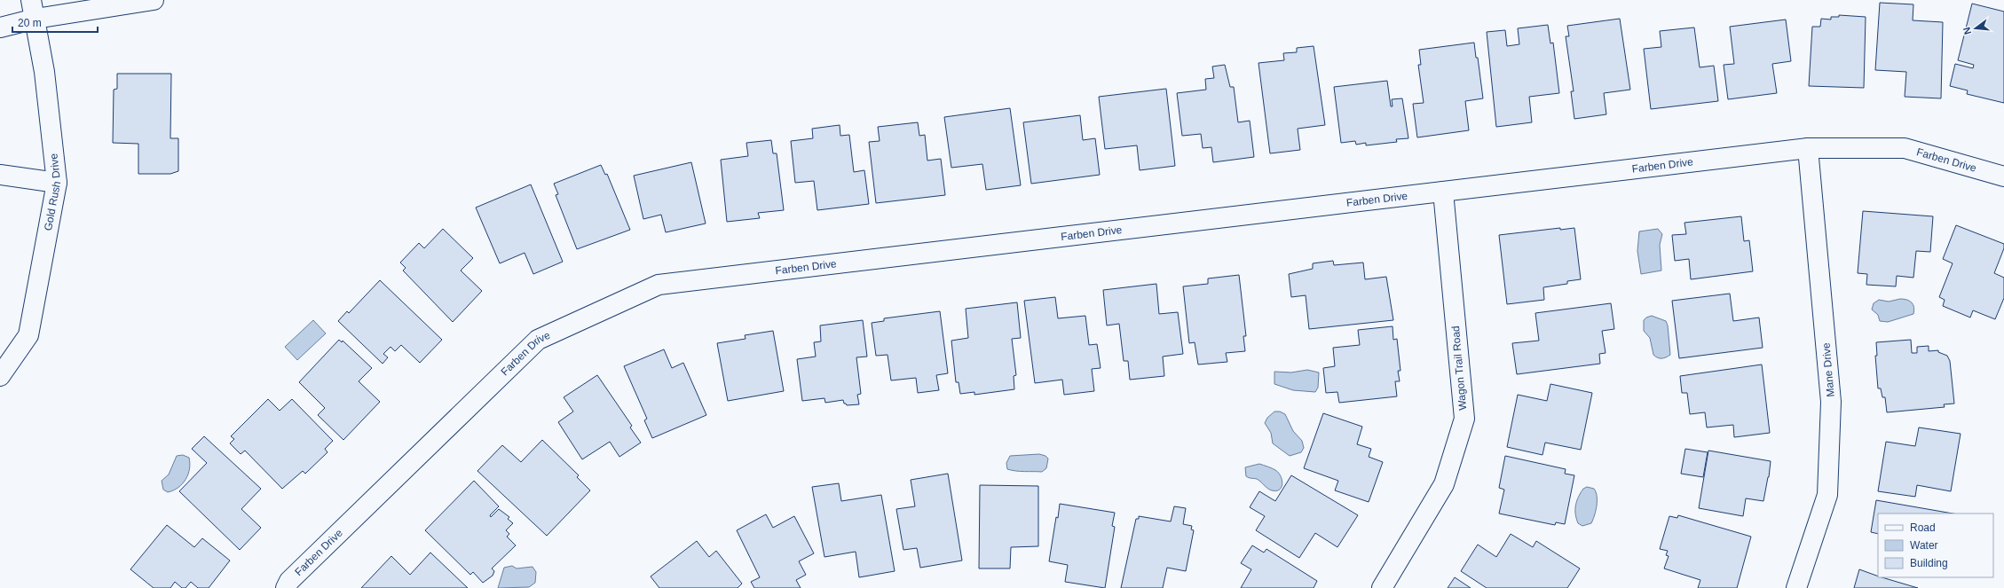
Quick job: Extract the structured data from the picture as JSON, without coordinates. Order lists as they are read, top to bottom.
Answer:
{
  "streets": {
    "street": [
      "Farben Drive",
      "Gold Rush Drive",
      "Wagon Trail Road",
      "Mane Drive"
    ]
  },
  "crossings": [
    ["Farben Drive", "Wagon Trail Road"],
    ["Farben Drive", "Mane Drive"]
  ],
  "legend": ["Road", "Water", "Building"],
  "scale_bar": "20 m",
  "north": "left"
}
